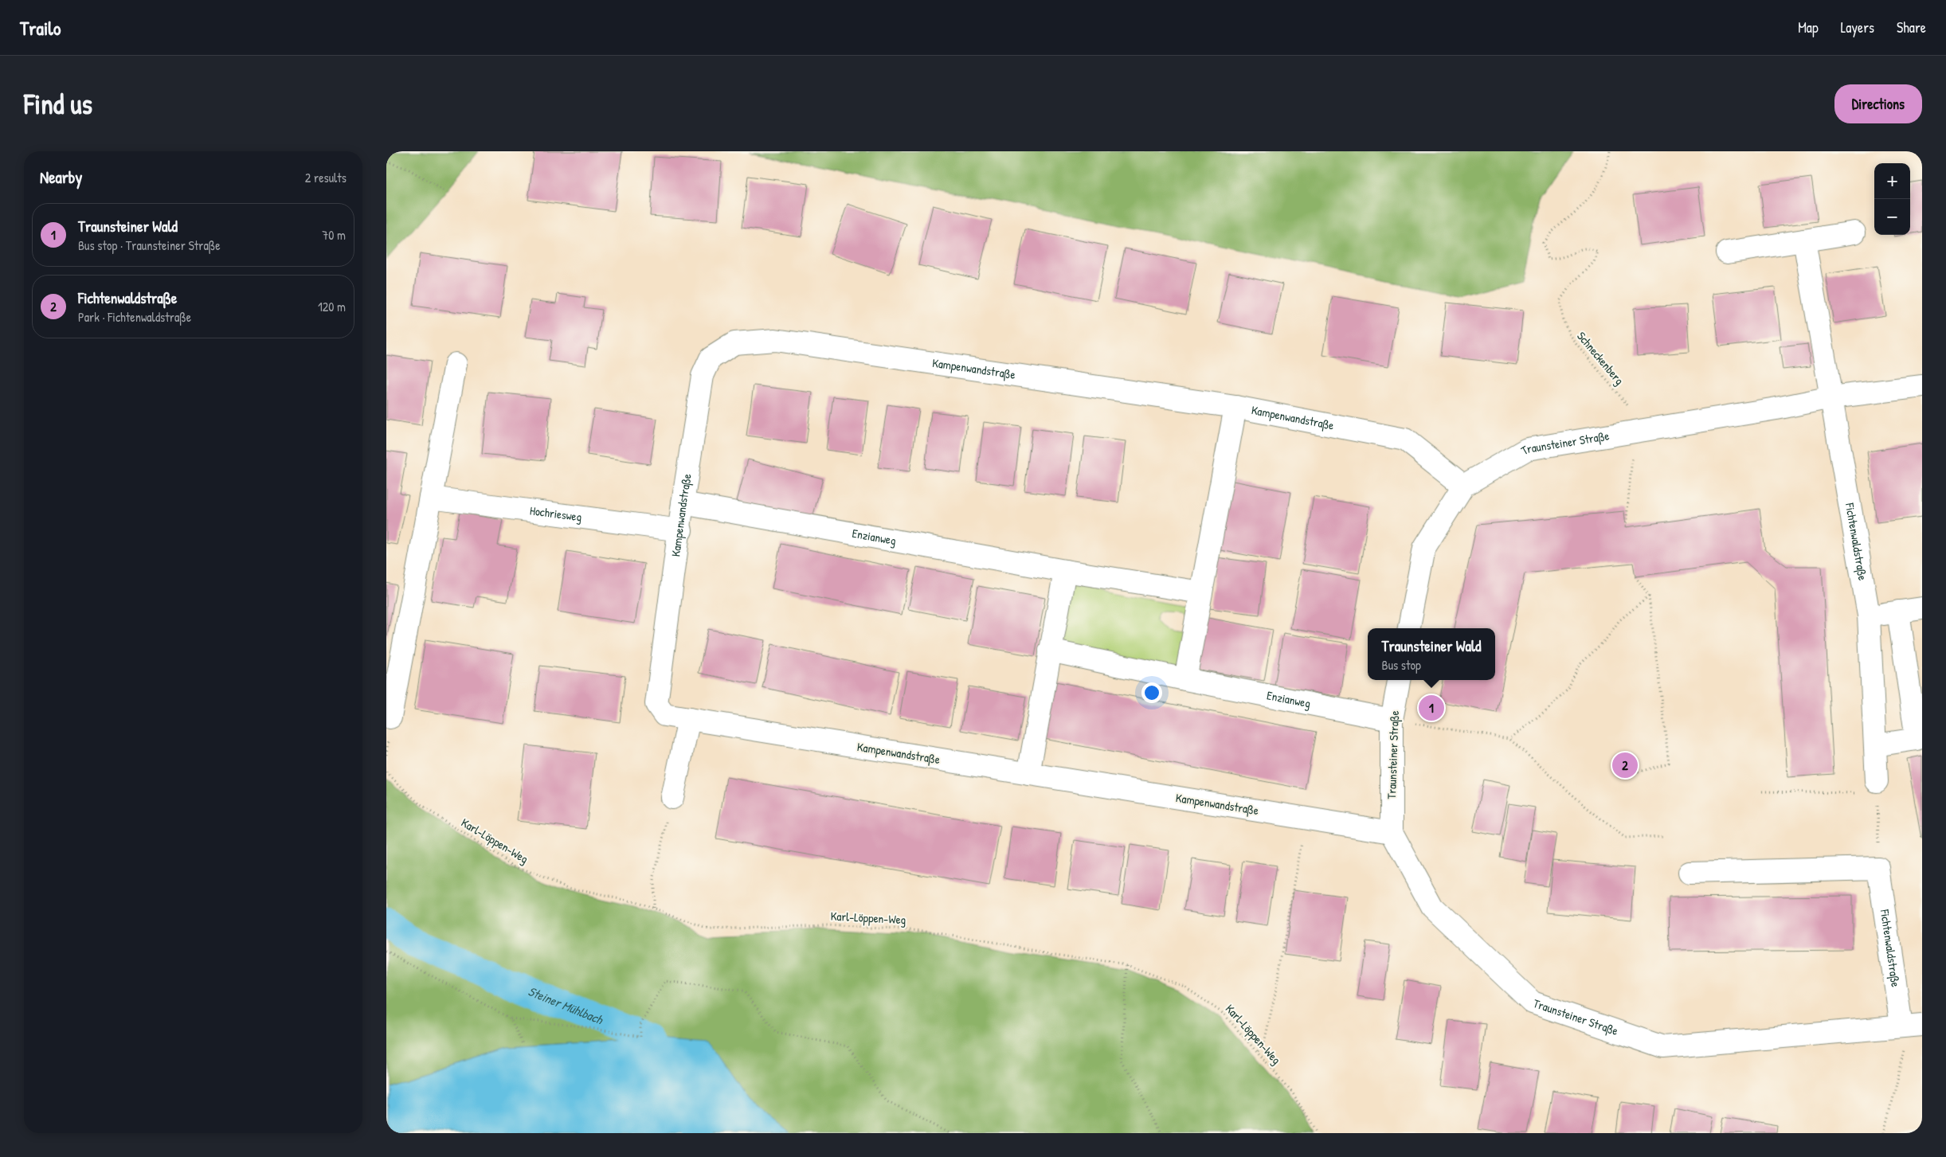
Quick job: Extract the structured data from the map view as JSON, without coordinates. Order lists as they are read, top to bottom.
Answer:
{
  "streets": {
    "street": [
      "Kampenwandstraße",
      "Traunsteiner Straße",
      "Hochriesweg",
      "Enzianweg",
      "Fichtenwaldstraße"
    ],
    "path": ["Schneckenberg", "Karl-Löppen-Weg"]
  },
  "crossings": [
    ["Schneckenberg", "Traunsteiner Straße"],
    ["Kampenwandstraße", "Traunsteiner Straße"],
    ["Kampenwandstraße", "Hochriesweg"],
    ["Kampenwandstraße", "Enzianweg"],
    ["Traunsteiner Straße", "Enzianweg"],
    ["Traunsteiner Straße", "Fichtenwaldstraße"]
  ],
  "water": ["Steiner Mühlbach"],
  "page": {
    "header": "Trailo",
    "nav": ["Map", "Layers", "Share"],
    "buttons": "Directions",
    "title": "Find us",
    "heading": ["Nearby", "2 results"],
    "map_buttons": ["+", "−"],
    "list": [
      {
        "mark": "1",
        "name": "Traunsteiner Wald",
        "note": "Bus stop · Traunsteiner Straße",
        "value": "70 m"
      },
      {
        "mark": "2",
        "name": "Fichtenwaldstraße",
        "note": "Park · Fichtenwaldstraße",
        "value": "120 m"
      }
    ],
    "popup": ["Traunsteiner Wald", "Bus stop"],
    "pins": ["1", "2"]
  }
}
